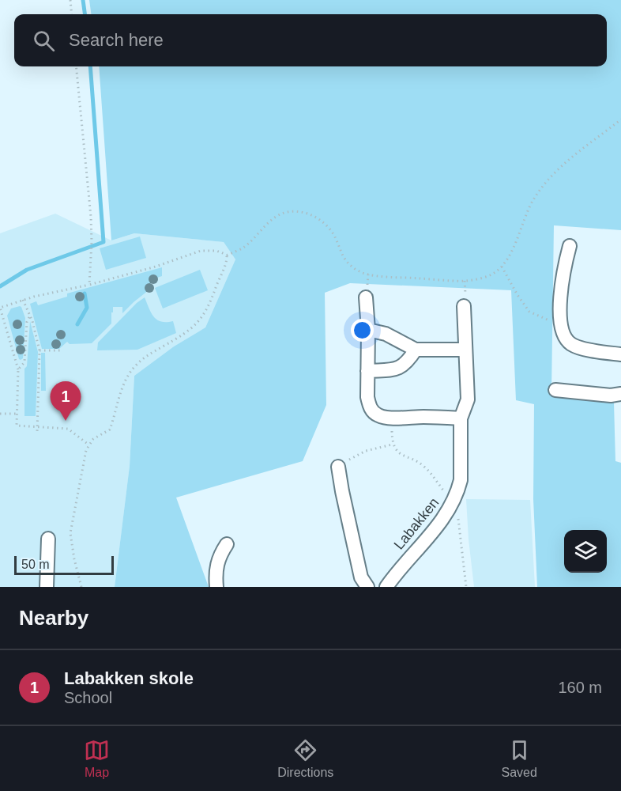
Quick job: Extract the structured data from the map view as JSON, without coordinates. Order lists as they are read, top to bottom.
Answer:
{
  "streets": {
    "street": ["Labakken"]
  },
  "scale_bar": "50 m",
  "page": {
    "search": "Search here",
    "pins": "1",
    "scale": "50 m",
    "heading": "Nearby",
    "list": [
      {
        "mark": "1",
        "name": "Labakken skole",
        "note": "School",
        "value": "160 m"
      }
    ],
    "nav": ["Map", "Directions", "Saved"]
  }
}
